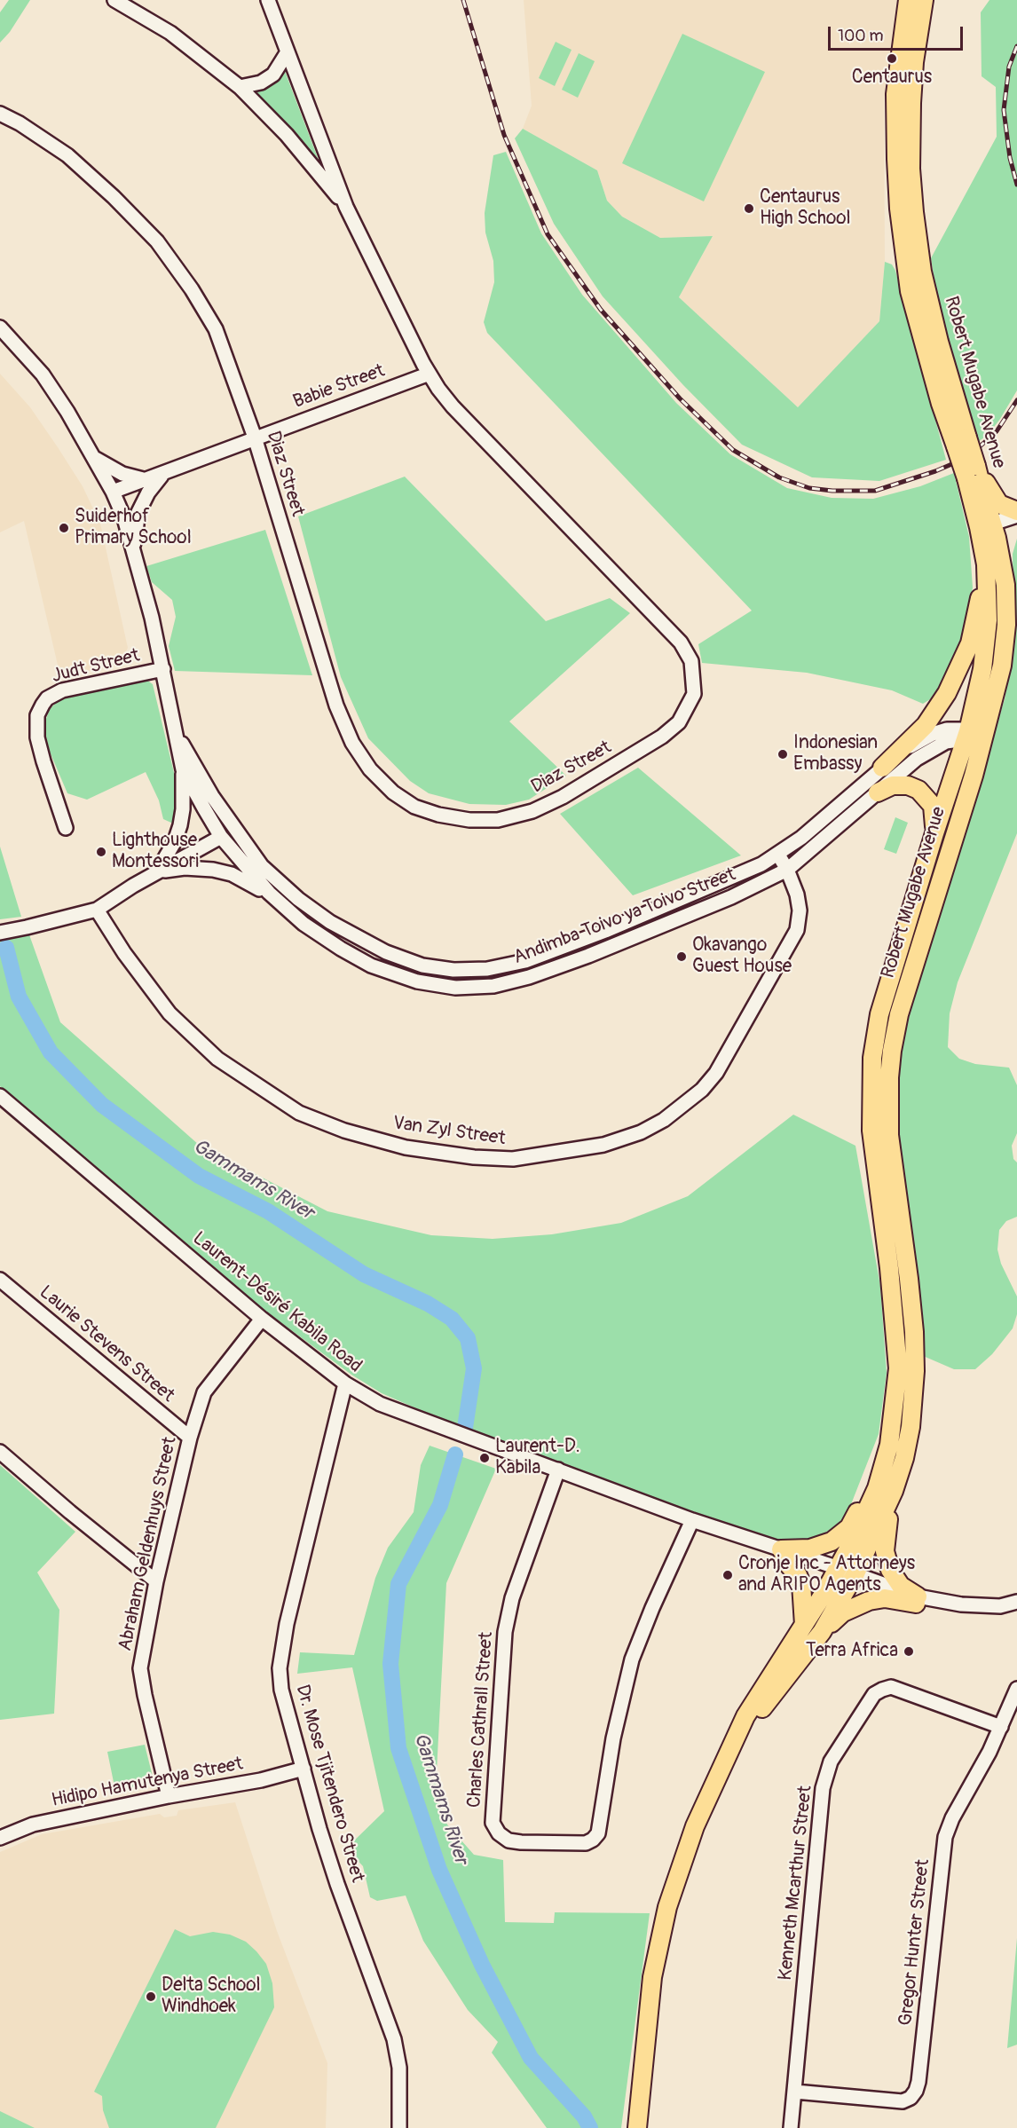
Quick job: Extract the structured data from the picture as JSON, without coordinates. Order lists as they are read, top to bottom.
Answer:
{
  "streets": {
    "main road": ["Robert Mugabe Avenue"],
    "street": [
      "Babie Street",
      "Diaz Street",
      "Judt Street",
      "Andimba Toivo ya Toivo Street",
      "Van Zyl Street",
      "Laurent-Désiré Kabila Road",
      "Laurie Stevens Street",
      "Abraham Geldenhuys Street",
      "Charles Cathrall Street",
      "Hidipo Hamutenya Street",
      "Dr. Mose Tjitendero Street",
      "Kenneth Mcarthur Street",
      "Gregor Hunter Street"
    ]
  },
  "crossings": [
    ["Robert Mugabe Avenue", "Andimba Toivo ya Toivo Street"],
    ["Robert Mugabe Avenue", "Laurent-Désiré Kabila Road"],
    ["Babie Street", "Diaz Street"],
    ["Babie Street", "Andimba Toivo ya Toivo Street"],
    ["Judt Street", "Andimba Toivo ya Toivo Street"],
    ["Andimba Toivo ya Toivo Street", "Van Zyl Street"],
    ["Laurent-Désiré Kabila Road", "Abraham Geldenhuys Street"],
    ["Laurent-Désiré Kabila Road", "Charles Cathrall Street"],
    ["Laurent-Désiré Kabila Road", "Dr. Mose Tjitendero Street"],
    ["Laurie Stevens Street", "Abraham Geldenhuys Street"],
    ["Abraham Geldenhuys Street", "Hidipo Hamutenya Street"],
    ["Hidipo Hamutenya Street", "Dr. Mose Tjitendero Street"],
    ["Kenneth Mcarthur Street", "Gregor Hunter Street"]
  ],
  "water": ["Gammams River"],
  "places": [
    "Centaurus",
    "Centaurus High School",
    "Suiderhof Primary School",
    "Indonesian Embassy",
    "Lighthouse Montessori",
    "Okavango Guest House",
    "Laurent-D. Kabila",
    "Cronje Inc - Attorneys and ARIPO Agents",
    "Terra Africa",
    "Delta School Windhoek"
  ],
  "scale_bar": "100 m"
}
